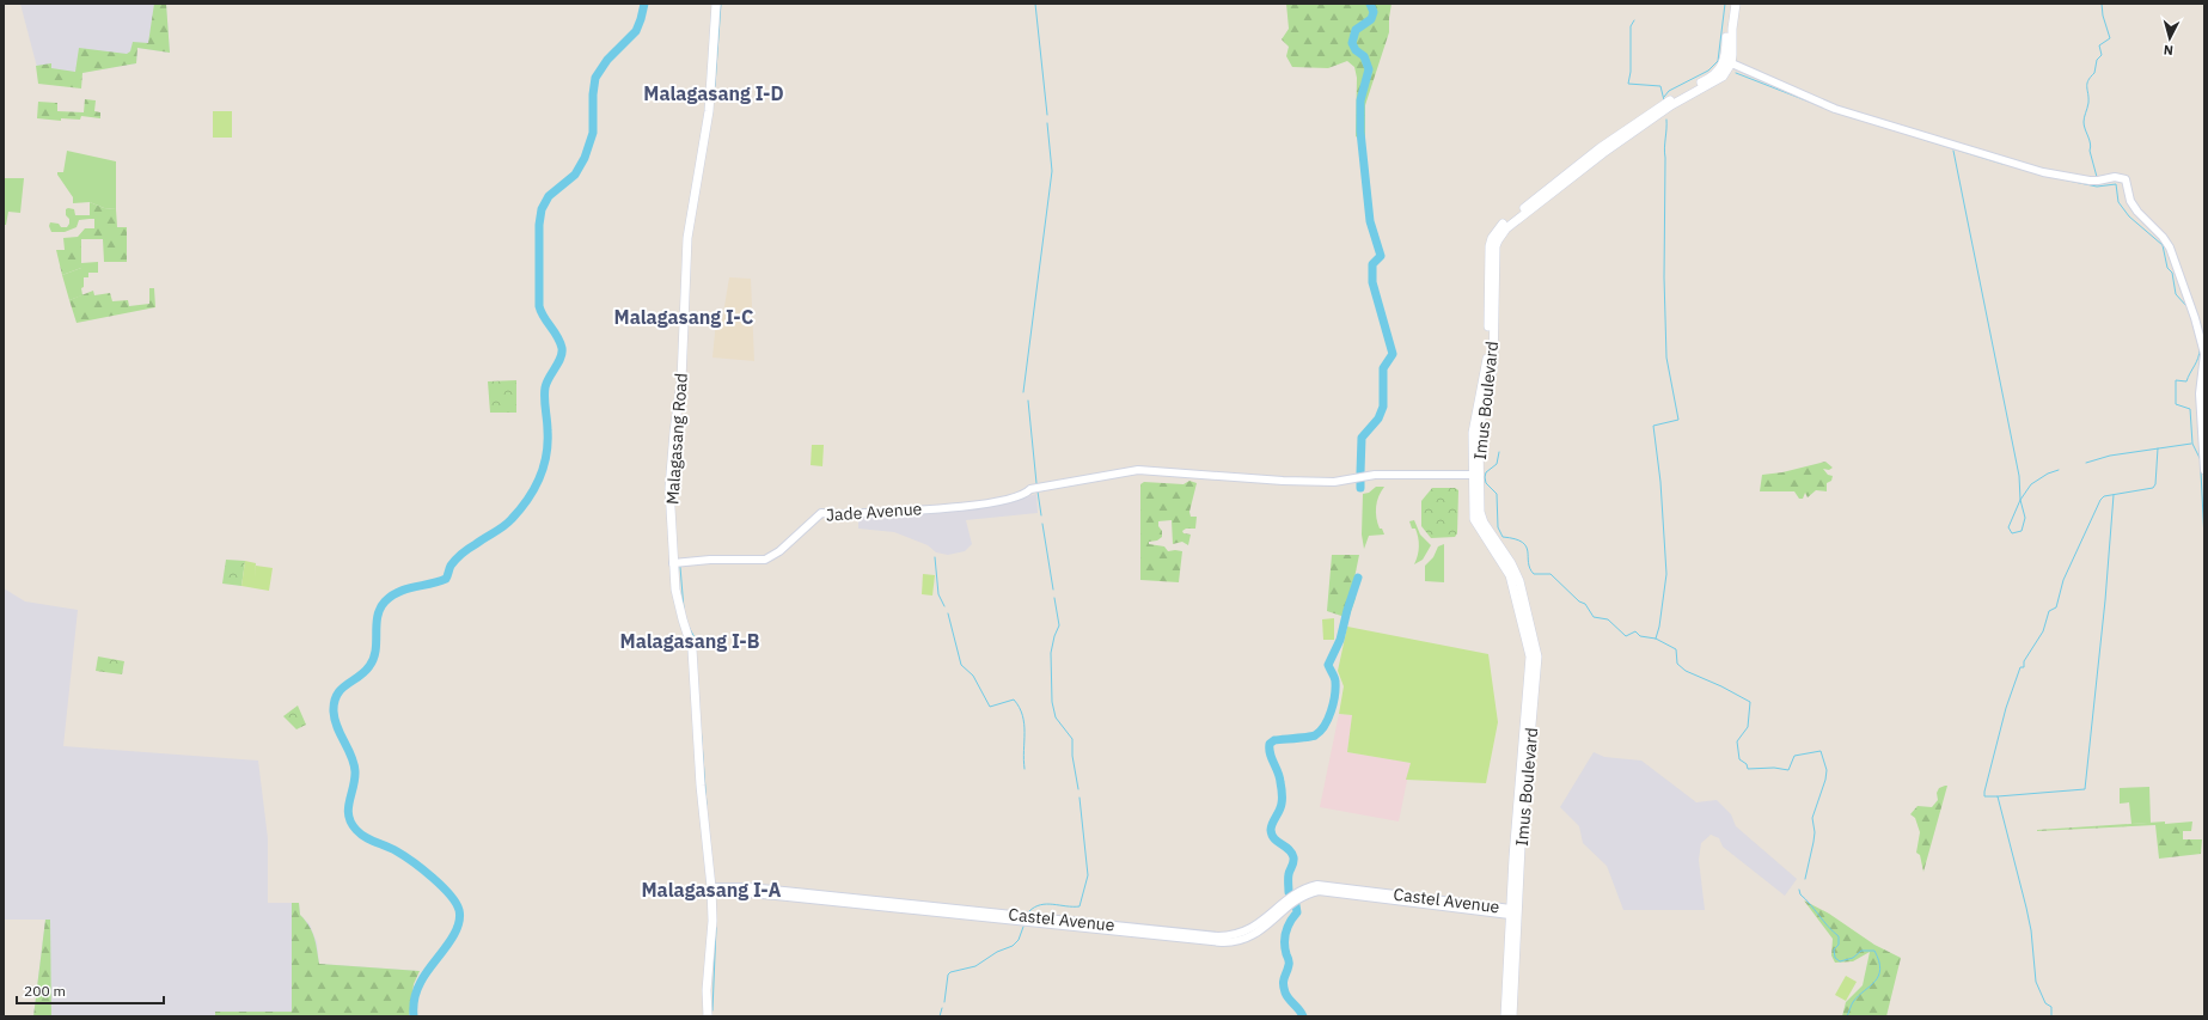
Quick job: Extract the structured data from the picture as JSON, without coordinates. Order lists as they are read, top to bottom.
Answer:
{
  "streets": {
    "main road": ["Imus Boulevard", "Malagasang Road"],
    "street": ["Jade Avenue", "Castel Avenue"]
  },
  "crossings": [
    ["Imus Boulevard", "Jade Avenue"],
    ["Imus Boulevard", "Castel Avenue"],
    ["Malagasang Road", "Jade Avenue"],
    ["Malagasang Road", "Castel Avenue"]
  ],
  "districts": [
    "Malagasang I-D",
    "Malagasang I-C",
    "Malagasang I-B",
    "Malagasang I-A"
  ],
  "scale_bar": "200 m",
  "north": "bottom"
}
